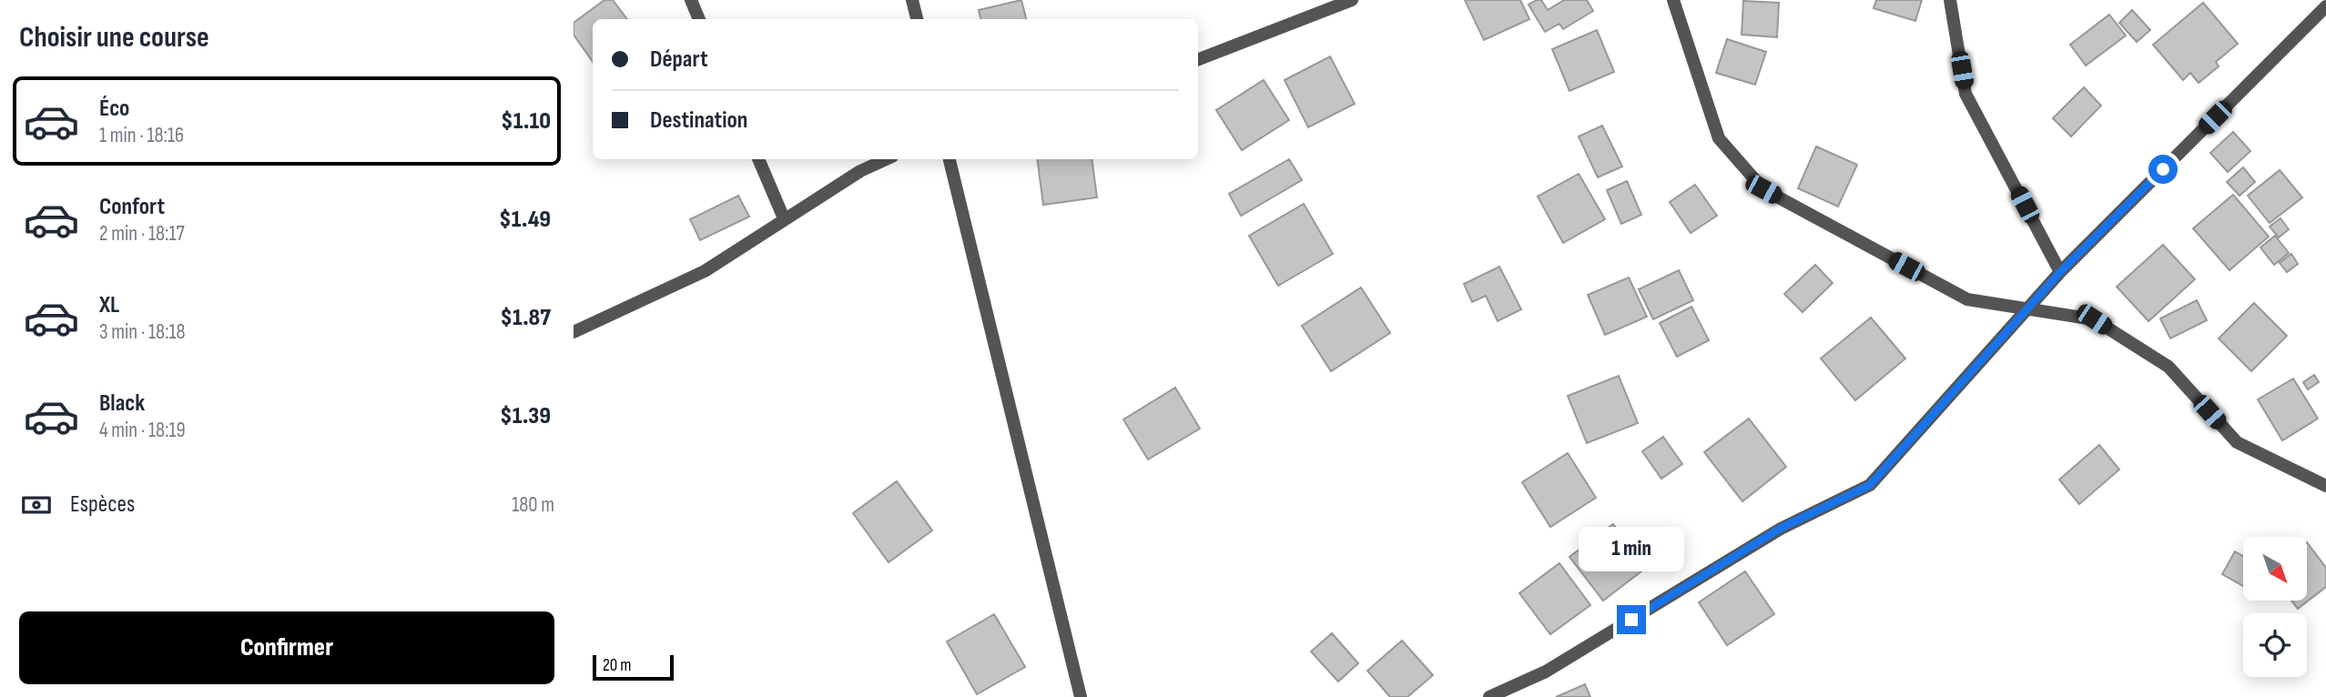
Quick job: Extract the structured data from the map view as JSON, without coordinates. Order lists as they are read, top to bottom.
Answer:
{
  "scale_bar": "20 m",
  "north": "bottom right",
  "page": {
    "heading": "Choisir une course",
    "banner": ["Départ", "Destination"],
    "list": [
      {
        "name": "Éco",
        "note": "1 min · 18:16",
        "value": "$1.10"
      },
      {
        "name": "Confort",
        "note": "2 min · 18:17",
        "value": "$1.49"
      },
      {
        "name": "XL",
        "note": "3 min · 18:18",
        "value": "$1.87"
      },
      {
        "name": "Black",
        "note": "4 min · 18:19",
        "value": "$1.39"
      }
    ],
    "pay": ["Espèces", "180 m"],
    "bubble": "1 min",
    "buttons": "Confirmer",
    "scale": "20 m"
  }
}
